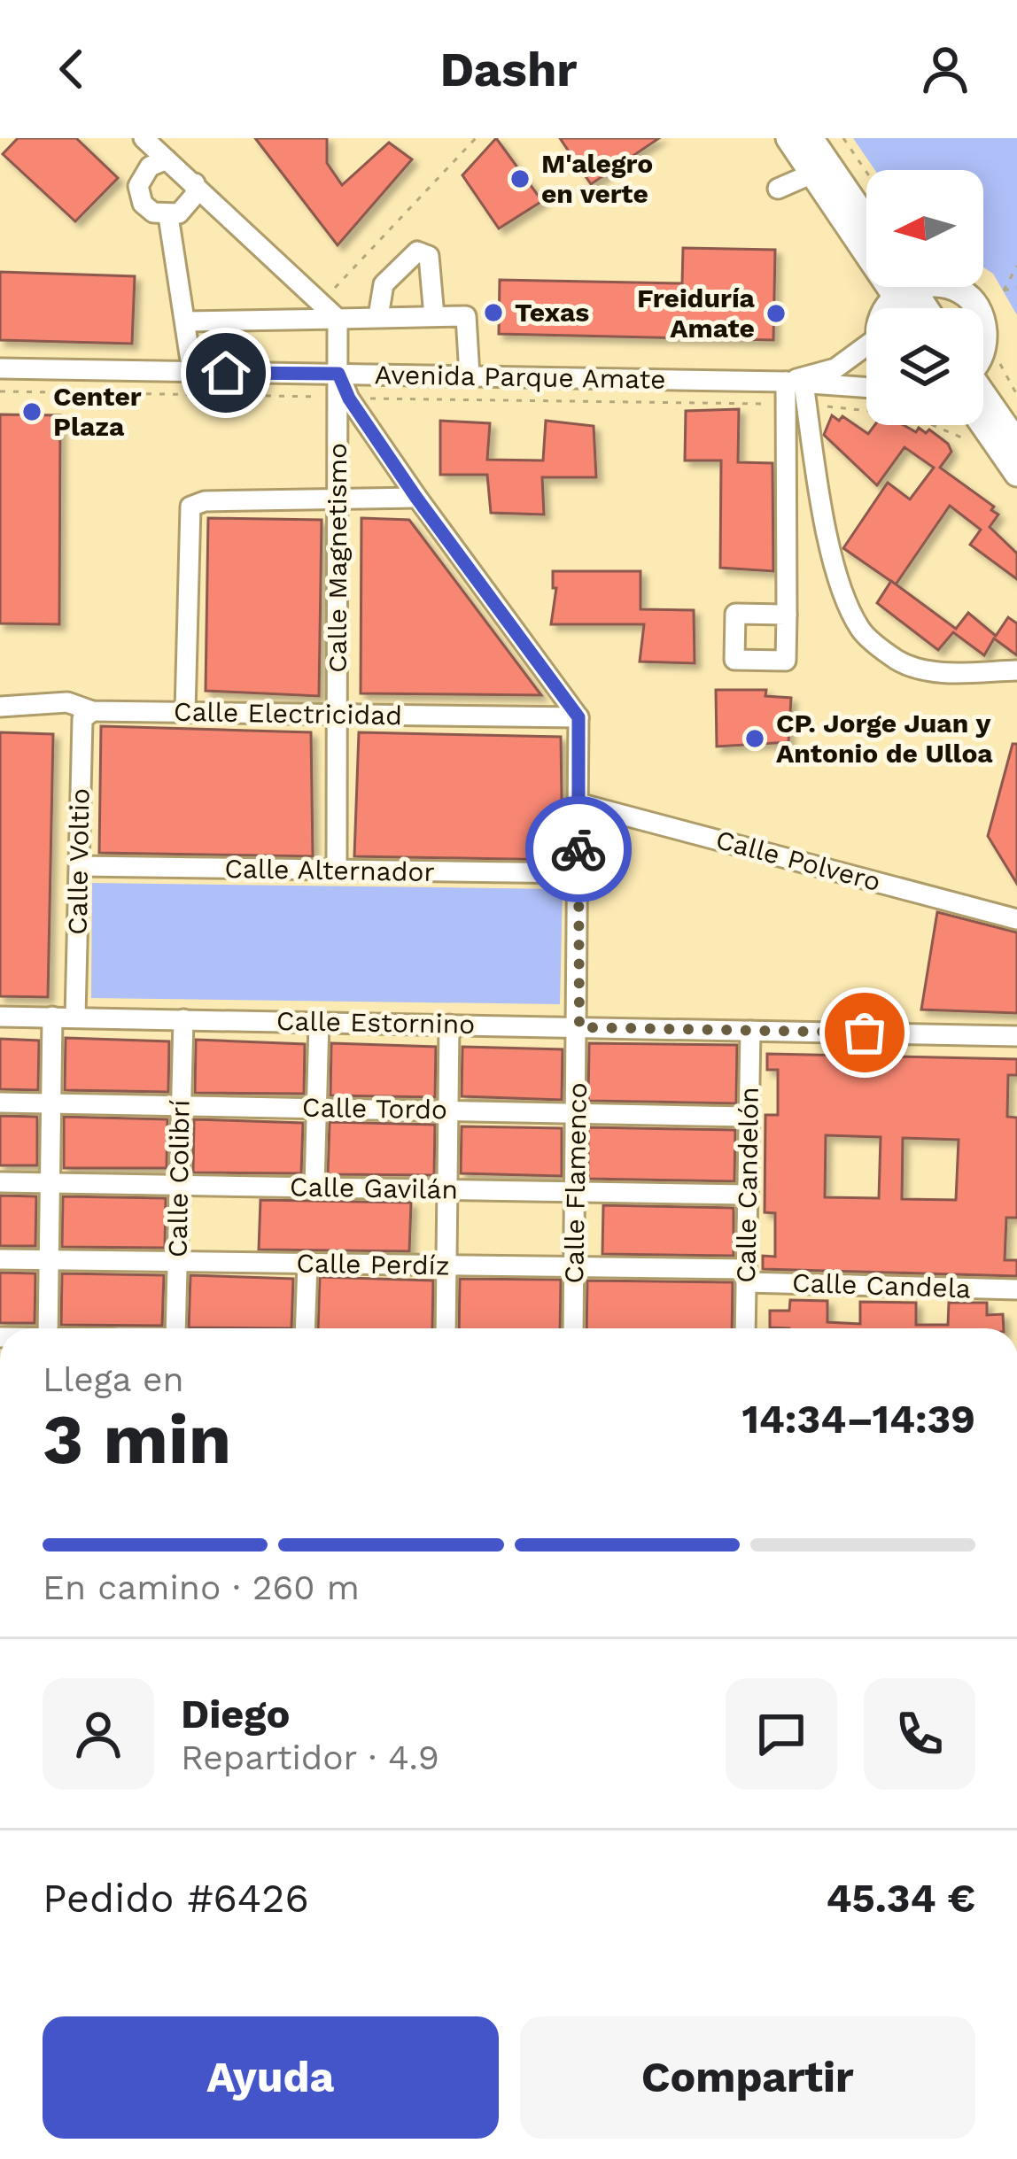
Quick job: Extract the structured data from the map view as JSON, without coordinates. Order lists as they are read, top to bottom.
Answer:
{
  "streets": {
    "street": [
      "Avenida Parque Amate",
      "Calle Magnetismo",
      "Calle Electricidad",
      "Calle Polvero",
      "Calle Voltio",
      "Calle Alternador",
      "Calle Estornino",
      "Calle Tordo",
      "Calle Colibrí",
      "Calle Flamenco",
      "Calle Candelón",
      "Calle Gavilán",
      "Calle Perdíz",
      "Calle Candela"
    ]
  },
  "crossings": [
    ["Avenida Parque Amate", "Calle Magnetismo"],
    ["Calle Magnetismo", "Calle Electricidad"],
    ["Calle Magnetismo", "Calle Alternador"],
    ["Calle Electricidad", "Calle Voltio"],
    ["Calle Electricidad", "Calle Flamenco"],
    ["Calle Polvero", "Calle Flamenco"],
    ["Calle Voltio", "Calle Alternador"],
    ["Calle Voltio", "Calle Estornino"],
    ["Calle Alternador", "Calle Flamenco"],
    ["Calle Estornino", "Calle Colibrí"],
    ["Calle Estornino", "Calle Flamenco"],
    ["Calle Estornino", "Calle Candelón"],
    ["Calle Tordo", "Calle Colibrí"],
    ["Calle Tordo", "Calle Flamenco"],
    ["Calle Tordo", "Calle Candelón"],
    ["Calle Colibrí", "Calle Gavilán"],
    ["Calle Colibrí", "Calle Perdíz"],
    ["Calle Flamenco", "Calle Gavilán"],
    ["Calle Flamenco", "Calle Perdíz"],
    ["Calle Candelón", "Calle Gavilán"],
    ["Calle Candelón", "Calle Perdíz"],
    ["Calle Candelón", "Calle Candela"],
    ["Calle Perdíz", "Calle Candela"]
  ],
  "places": [
    "M'alegro en verte",
    "Texas",
    "Freiduría Amate",
    "Center Plaza",
    "CP. Jorge Juan y Antonio de Ulloa"
  ],
  "north": "left",
  "page": {
    "header": "Dashr",
    "heading": ["3 min", "Llega en", "14:34–14:39"],
    "panel": [
      "Diego",
      "Repartidor · 4.9",
      "Pedido #6426",
      "45.34 €"
    ],
    "bar": "En camino · 260 m",
    "buttons": ["Ayuda", "Compartir"]
  }
}
